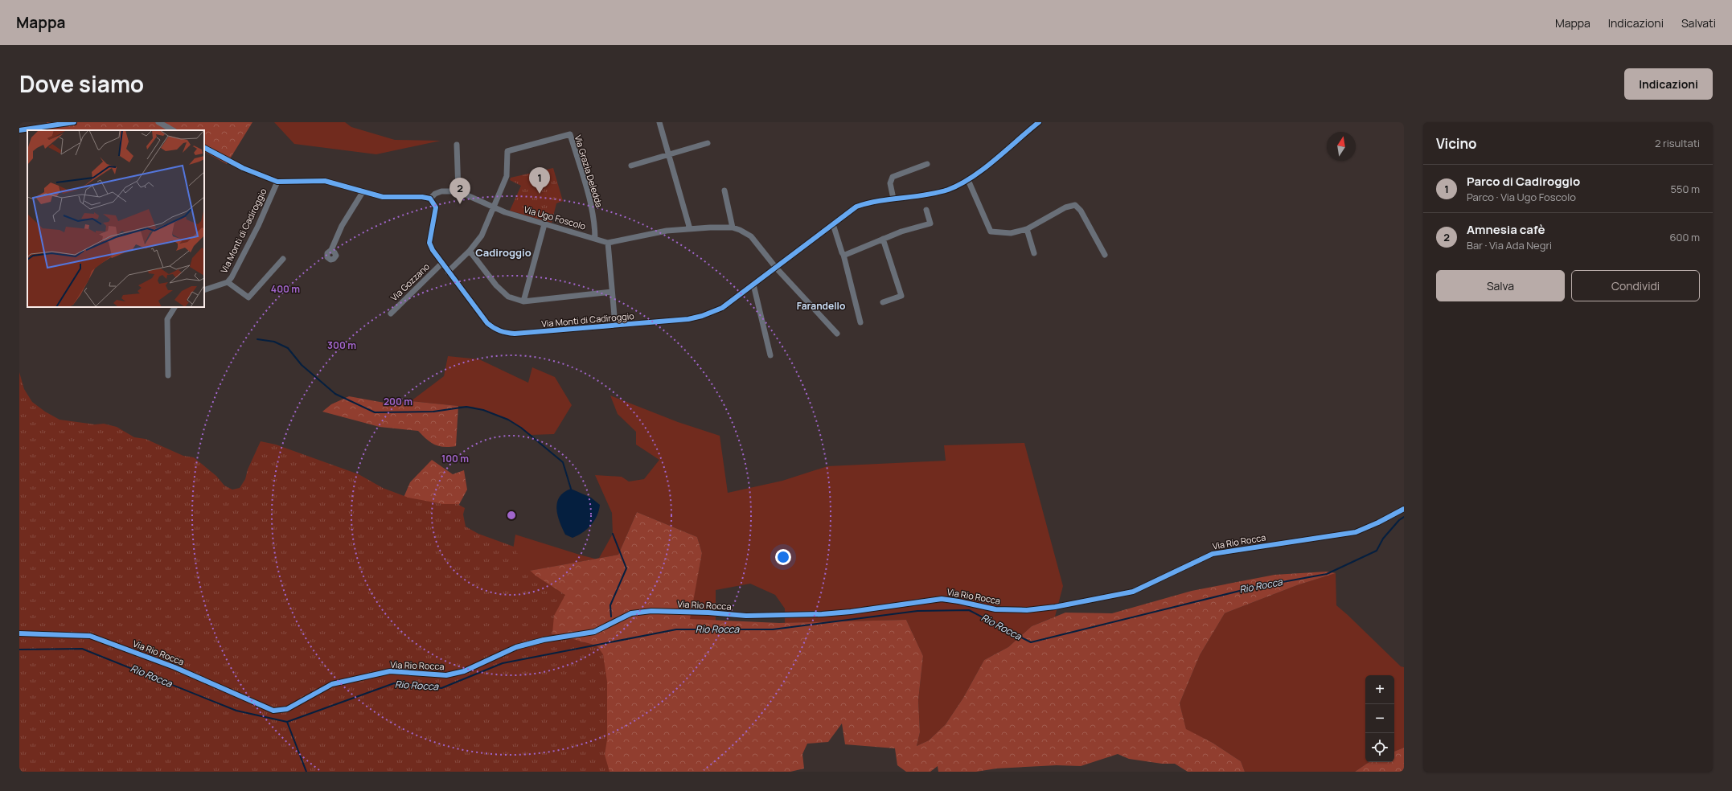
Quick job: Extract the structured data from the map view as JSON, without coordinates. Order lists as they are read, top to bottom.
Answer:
{
  "streets": {
    "street": [
      "Via Grazia Deledda",
      "Via Ugo Foscolo",
      "Via Monti di Cadiroggio",
      "Via Gozzano",
      "Via Rio Rocca"
    ]
  },
  "crossings": [
    ["Via Grazia Deledda", "Via Ugo Foscolo"],
    ["Via Monti di Cadiroggio", "Via Gozzano"]
  ],
  "districts": ["Cadiroggio", "Farandello"],
  "water": ["Rio Rocca"],
  "north": "top",
  "page": {
    "header": "Mappa",
    "nav": ["Mappa", "Indicazioni", "Salvati"],
    "title": "Dove siamo",
    "buttons": [
      "Indicazioni",
      ["Salva", "Condividi"]
    ],
    "heading": ["Vicino", "2 risultati"],
    "list": [
      {
        "mark": "1",
        "name": "Parco di Cadiroggio",
        "note": "Parco · Via Ugo Foscolo",
        "value": "550 m"
      },
      {
        "mark": "2",
        "name": "Amnesia cafè",
        "note": "Bar · Via Ada Negri",
        "value": "600 m"
      }
    ],
    "pins": ["1", "2"],
    "map_buttons": ["+", "−"]
  },
  "rings": [
    "400 m",
    "300 m",
    "200 m",
    "100 m"
  ]
}
